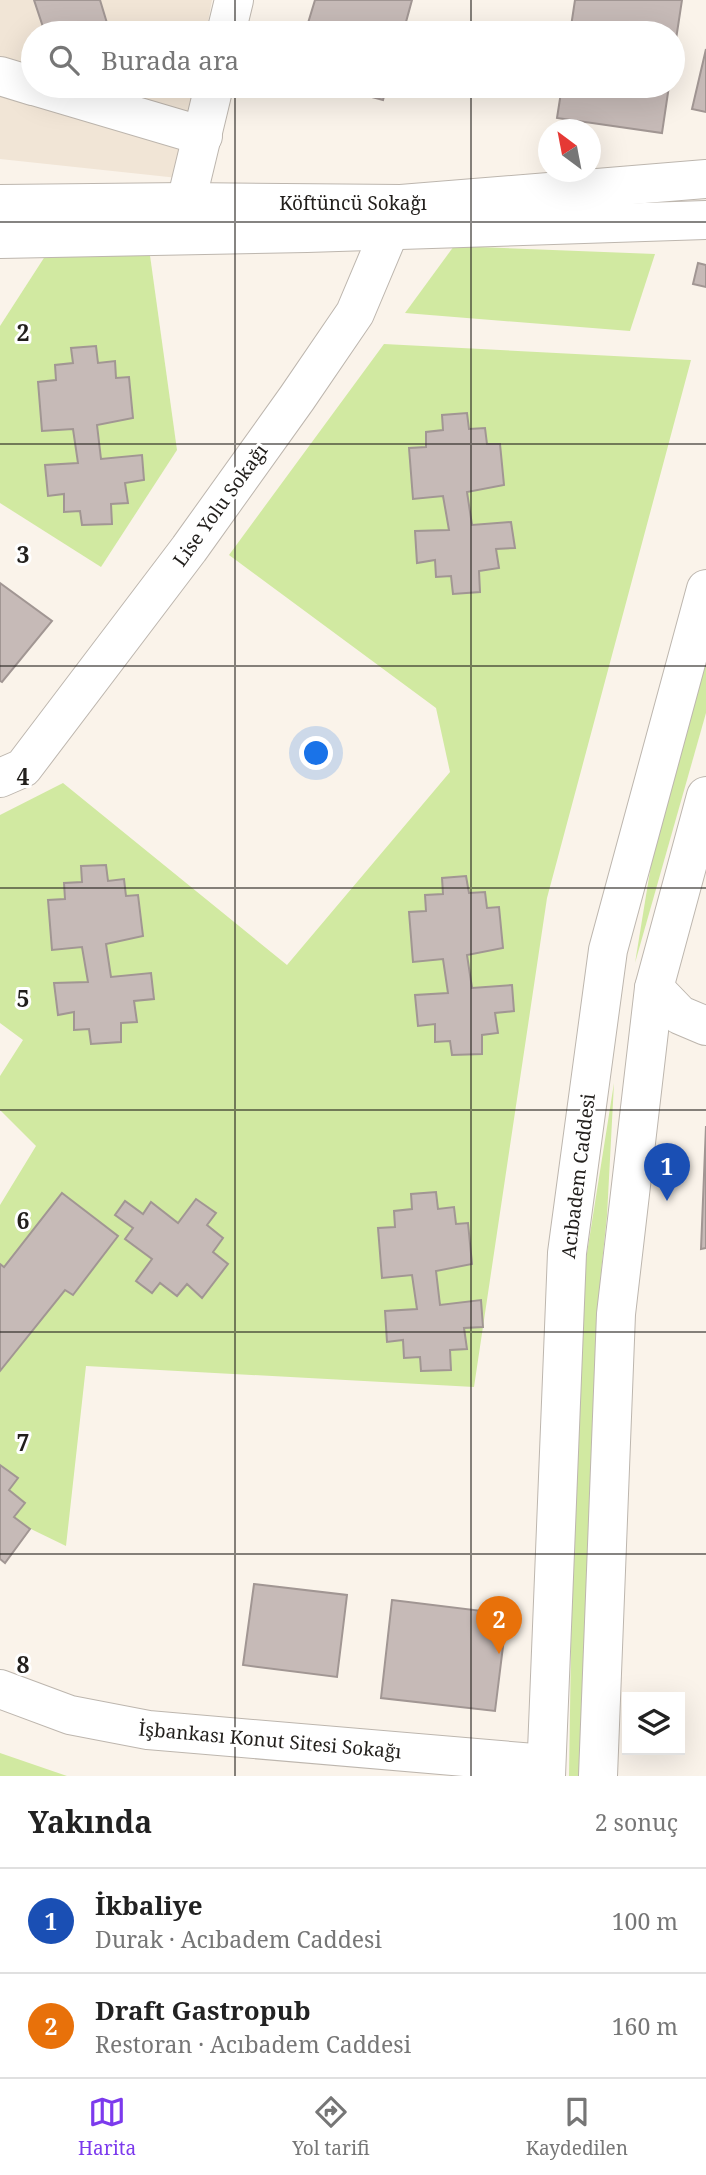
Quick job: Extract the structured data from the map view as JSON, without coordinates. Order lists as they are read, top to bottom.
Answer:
{
  "streets": {
    "main road": [
      "Köftüncü Sokağı",
      "Lise Yolu Sokağı",
      "Acıbadem Caddesi",
      "İşbankası Konut Sitesi Sokağı"
    ]
  },
  "crossings": [
    ["Köftüncü Sokağı", "Lise Yolu Sokağı"],
    ["Acıbadem Caddesi", "İşbankası Konut Sitesi Sokağı"]
  ],
  "north": "top left",
  "page": {
    "search": "Burada ara",
    "pins": ["1", "2"],
    "heading": ["Yakında", "2 sonuç"],
    "list": [
      {
        "mark": "1",
        "name": "İkbaliye",
        "note": "Durak · Acıbadem Caddesi",
        "value": "100 m"
      },
      {
        "mark": "2",
        "name": "Draft Gastropub",
        "note": "Restoran · Acıbadem Caddesi",
        "value": "160 m"
      }
    ],
    "nav": ["Harita", "Yol tarifi", "Kaydedilen"]
  },
  "grid": {
    "rows": [
      "2",
      "3",
      "4",
      "5",
      "6",
      "7",
      "8"
    ]
  }
}
